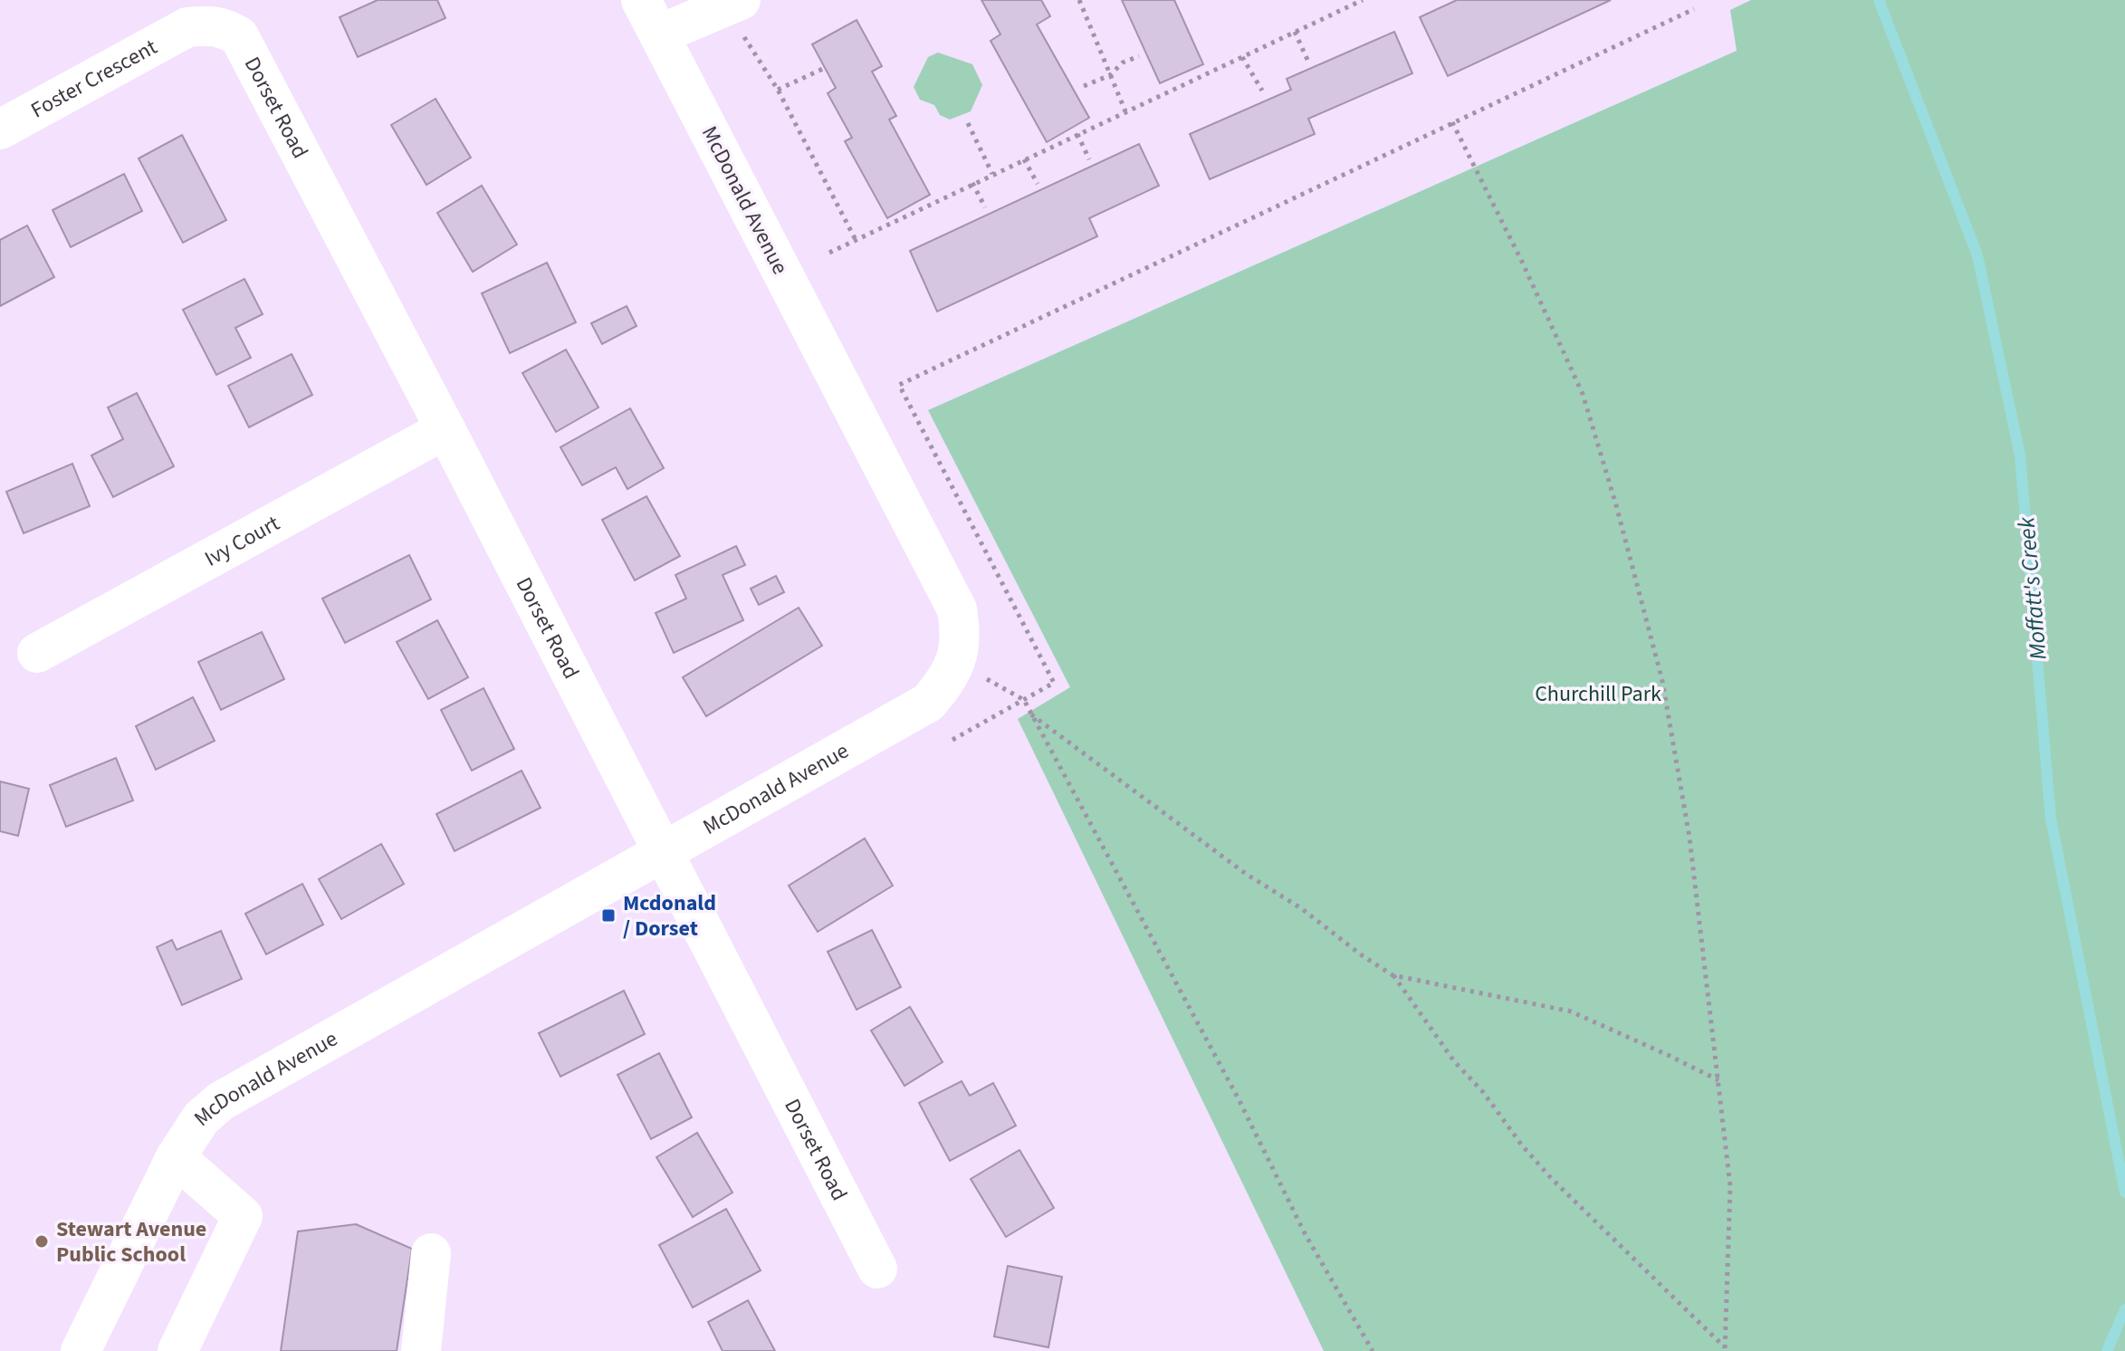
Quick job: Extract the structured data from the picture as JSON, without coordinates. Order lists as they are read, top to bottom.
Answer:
{
  "streets": {
    "street": [
      "Foster Crescent",
      "Dorset Road",
      "McDonald Avenue",
      "Ivy Court"
    ]
  },
  "crossings": [
    ["Foster Crescent", "Dorset Road"],
    ["Dorset Road", "McDonald Avenue"],
    ["Dorset Road", "Ivy Court"]
  ],
  "water": ["Moffatt's Creek"],
  "parks": ["Churchill Park"],
  "places": {
    "transit": ["Mcdonald / Dorset"],
    "other": ["Stewart Avenue Public School"]
  }
}
